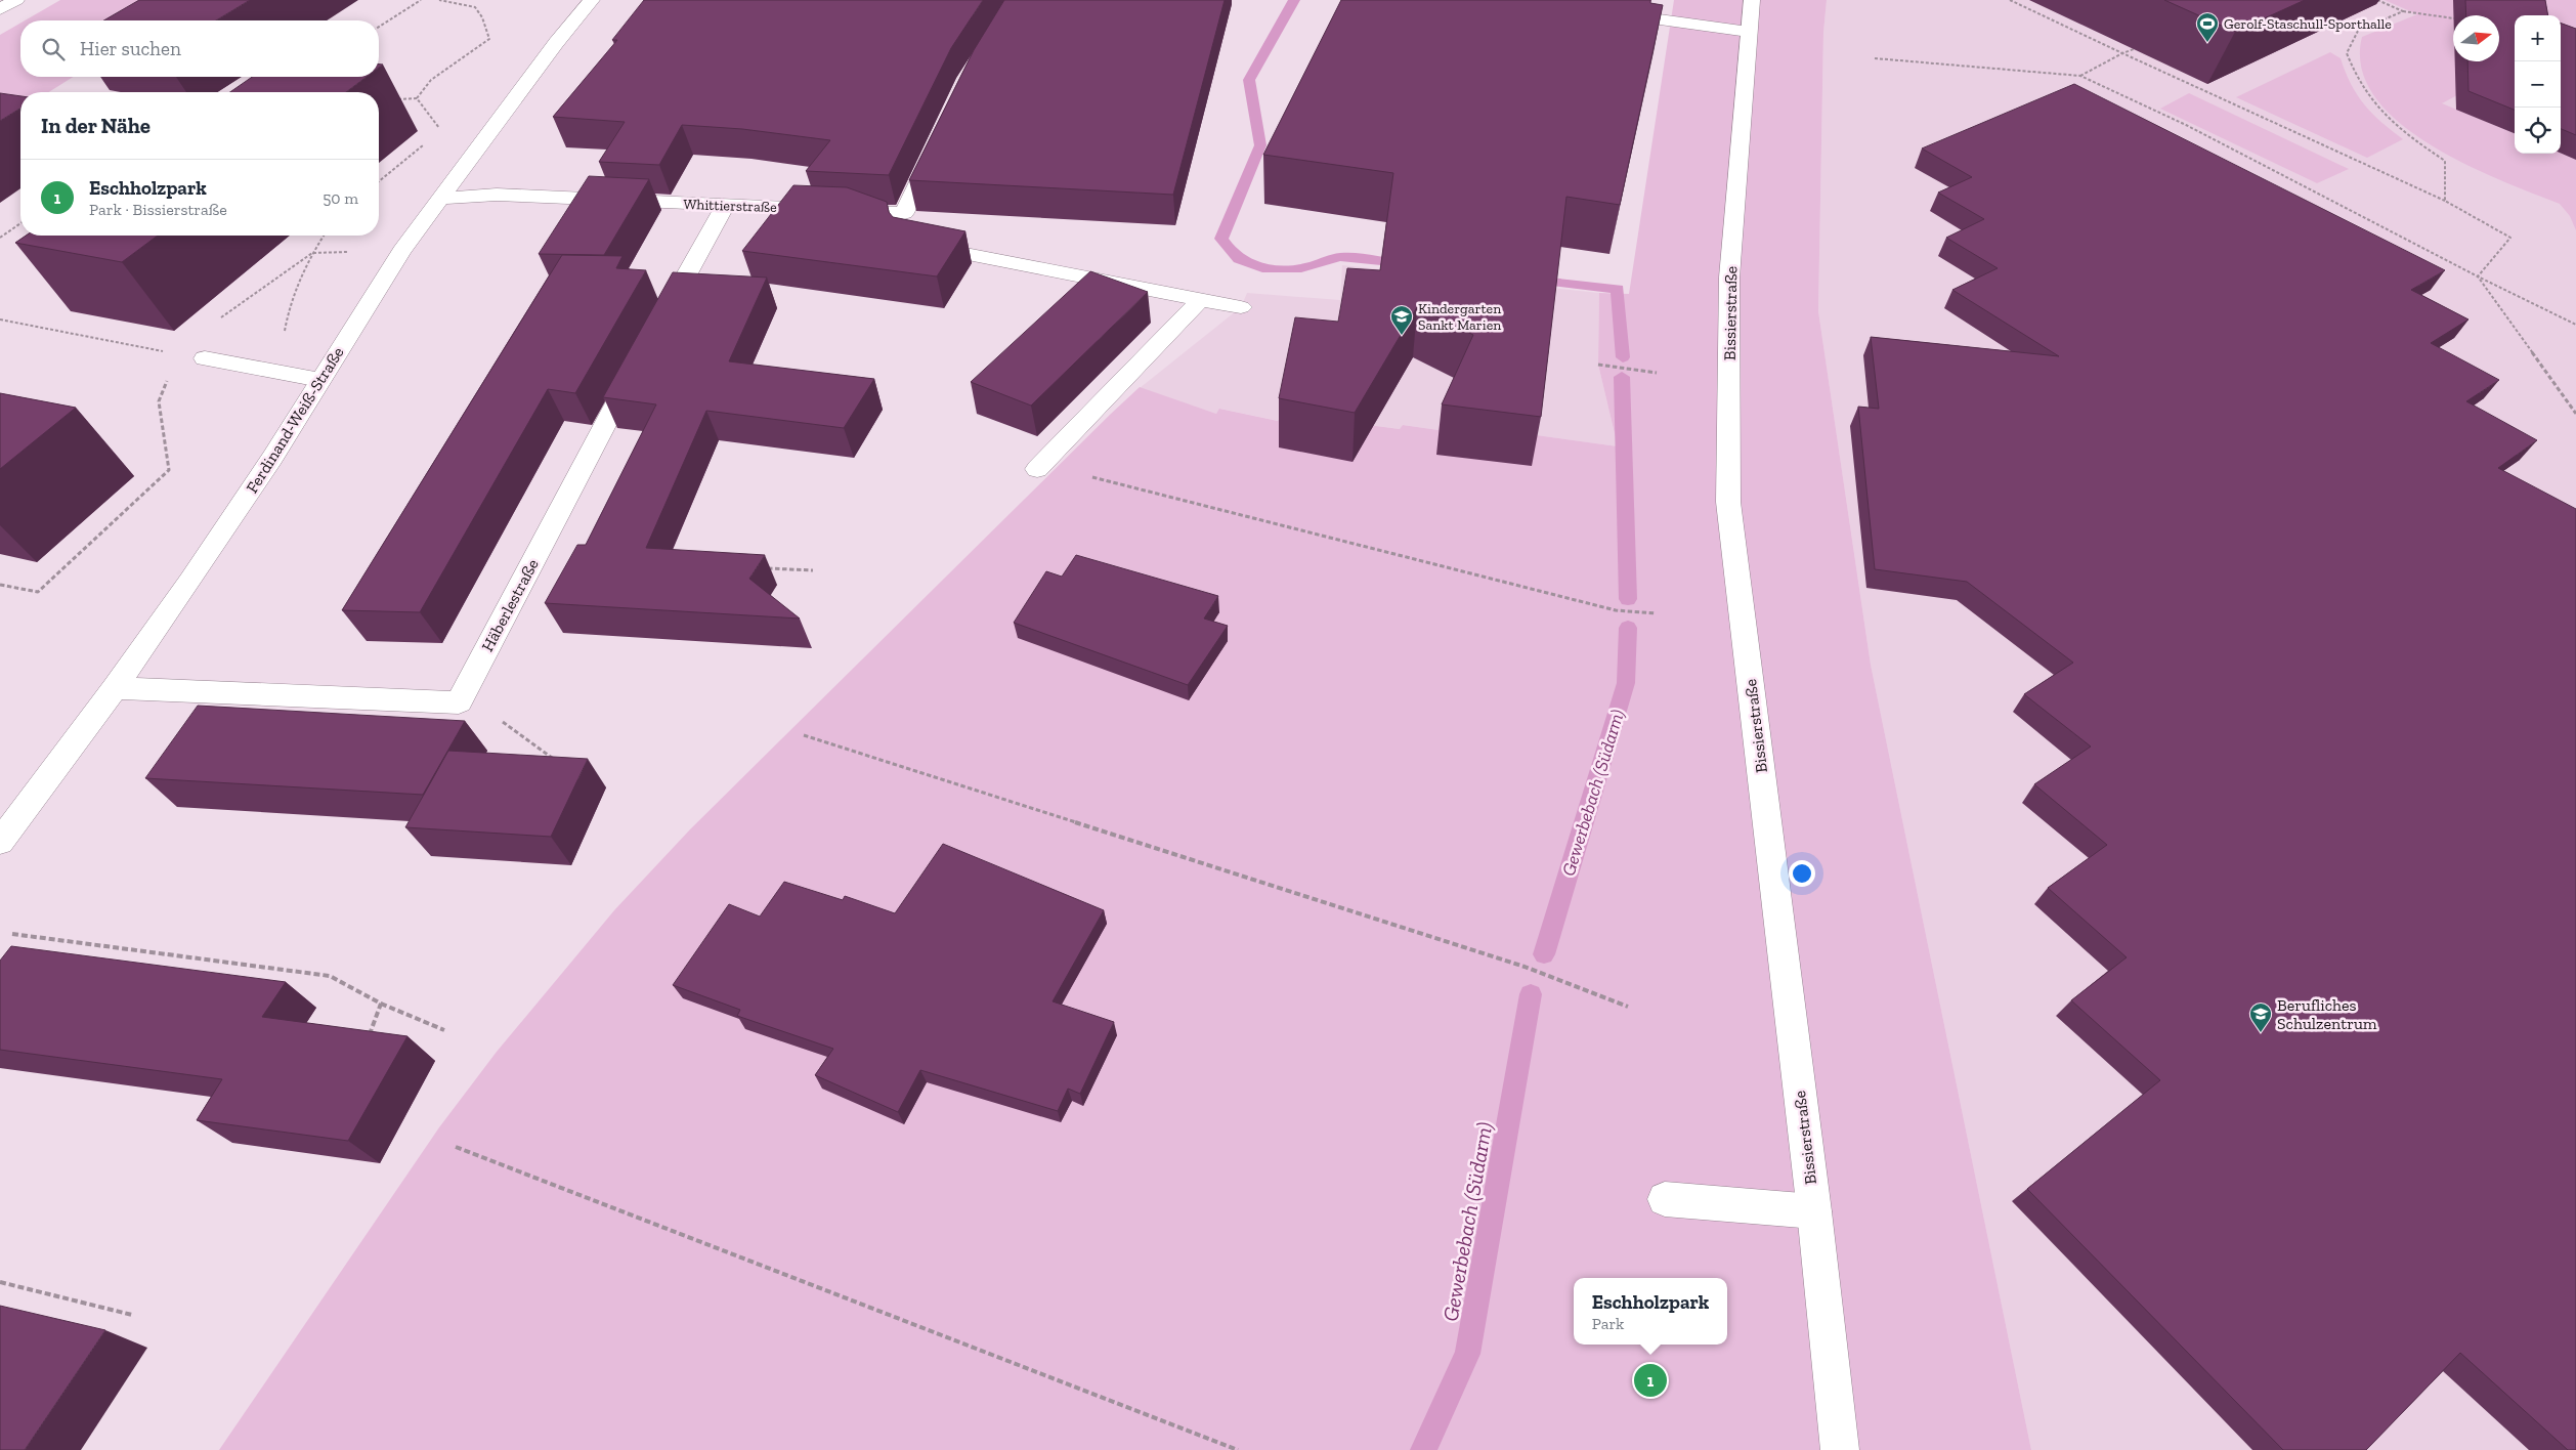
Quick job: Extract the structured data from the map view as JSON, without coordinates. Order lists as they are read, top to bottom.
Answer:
{
  "streets": {
    "main road": [
      "Whittierstraße",
      "Bissierstraße",
      "Ferdinand-Weiß-Straße",
      "Häberlestraße"
    ]
  },
  "crossings": [
    ["Whittierstraße", "Ferdinand-Weiß-Straße"]
  ],
  "water": ["Gewerbebach (Südarm)"],
  "places": {
    "sports": ["Gerolf-Staschull-Sporthalle"],
    "school or university": ["Kindergarten Sankt Marien", "Berufliches Schulzentrum"]
  },
  "north": "right",
  "page": {
    "map_buttons": ["+", "−"],
    "search": "Hier suchen",
    "heading": "In der Nähe",
    "list": [
      {
        "mark": "1",
        "name": "Eschholzpark",
        "note": "Park · Bissierstraße",
        "value": "50 m"
      }
    ],
    "popup": ["Eschholzpark", "Park"],
    "pins": "1"
  }
}
